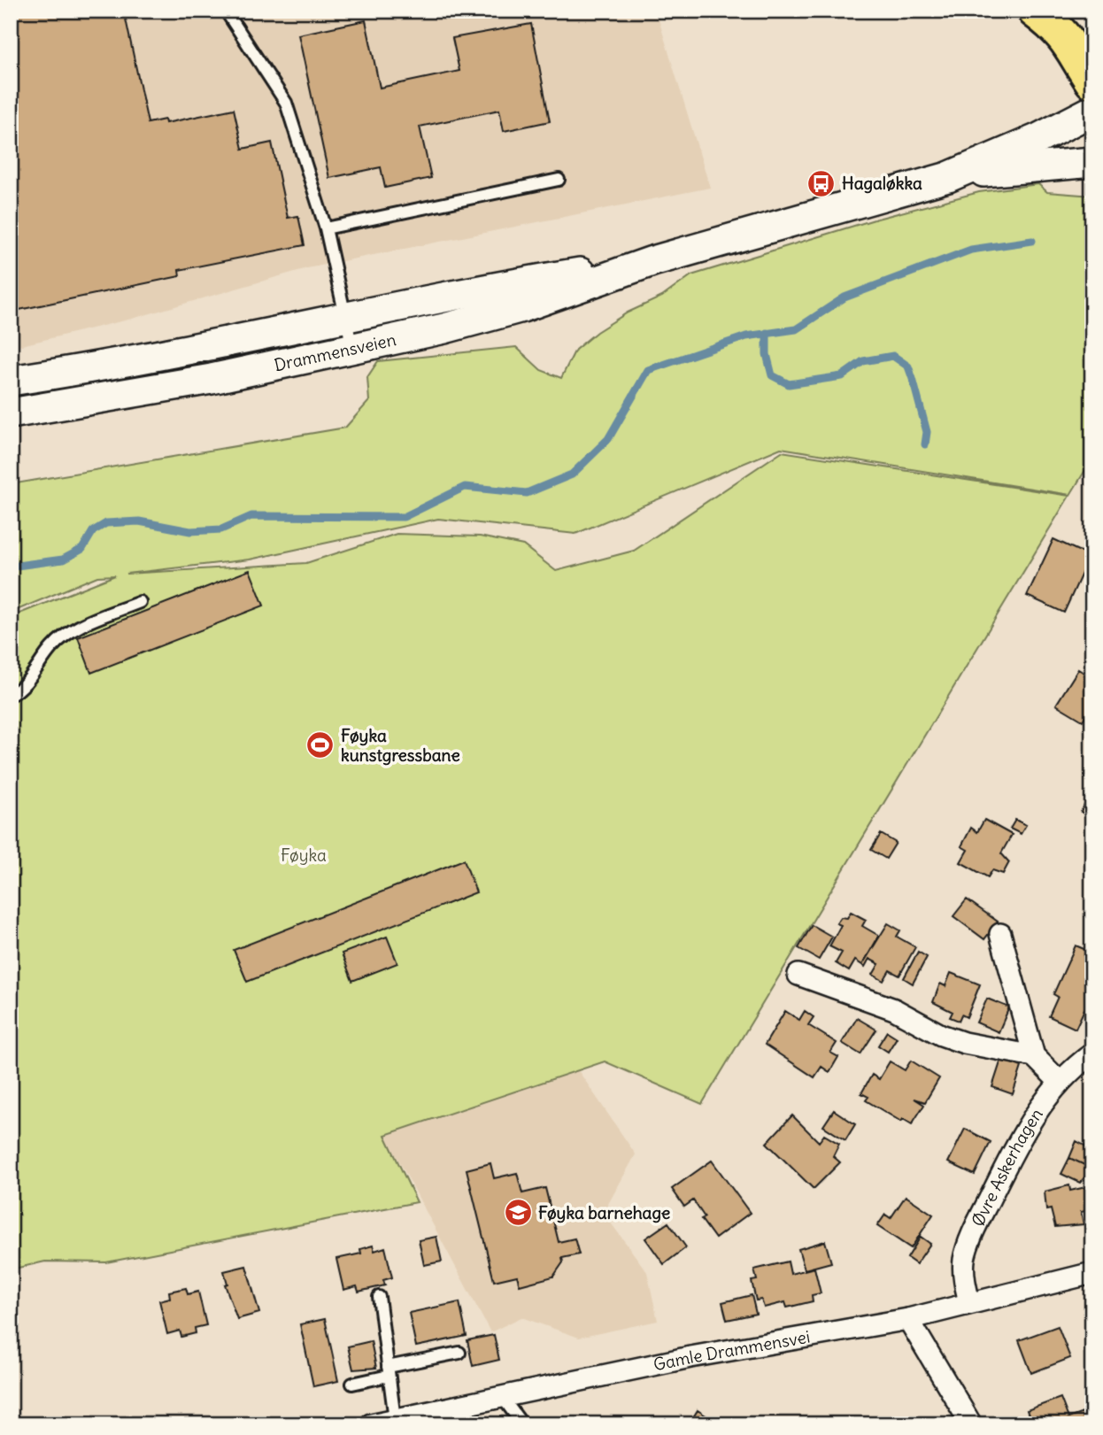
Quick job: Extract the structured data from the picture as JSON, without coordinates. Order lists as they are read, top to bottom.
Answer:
{
  "streets": {
    "main road": ["Drammensveien"],
    "street": ["Øvre Askerhagen", "Gamle Drammensvei"]
  },
  "crossings": [
    ["Øvre Askerhagen", "Gamle Drammensvei"]
  ],
  "parks": ["Føyka"],
  "places": {
    "bus stop": ["Hagaløkka"],
    "sports": ["Føyka kunstgressbane"],
    "school or university": ["Føyka barnehage"]
  }
}
